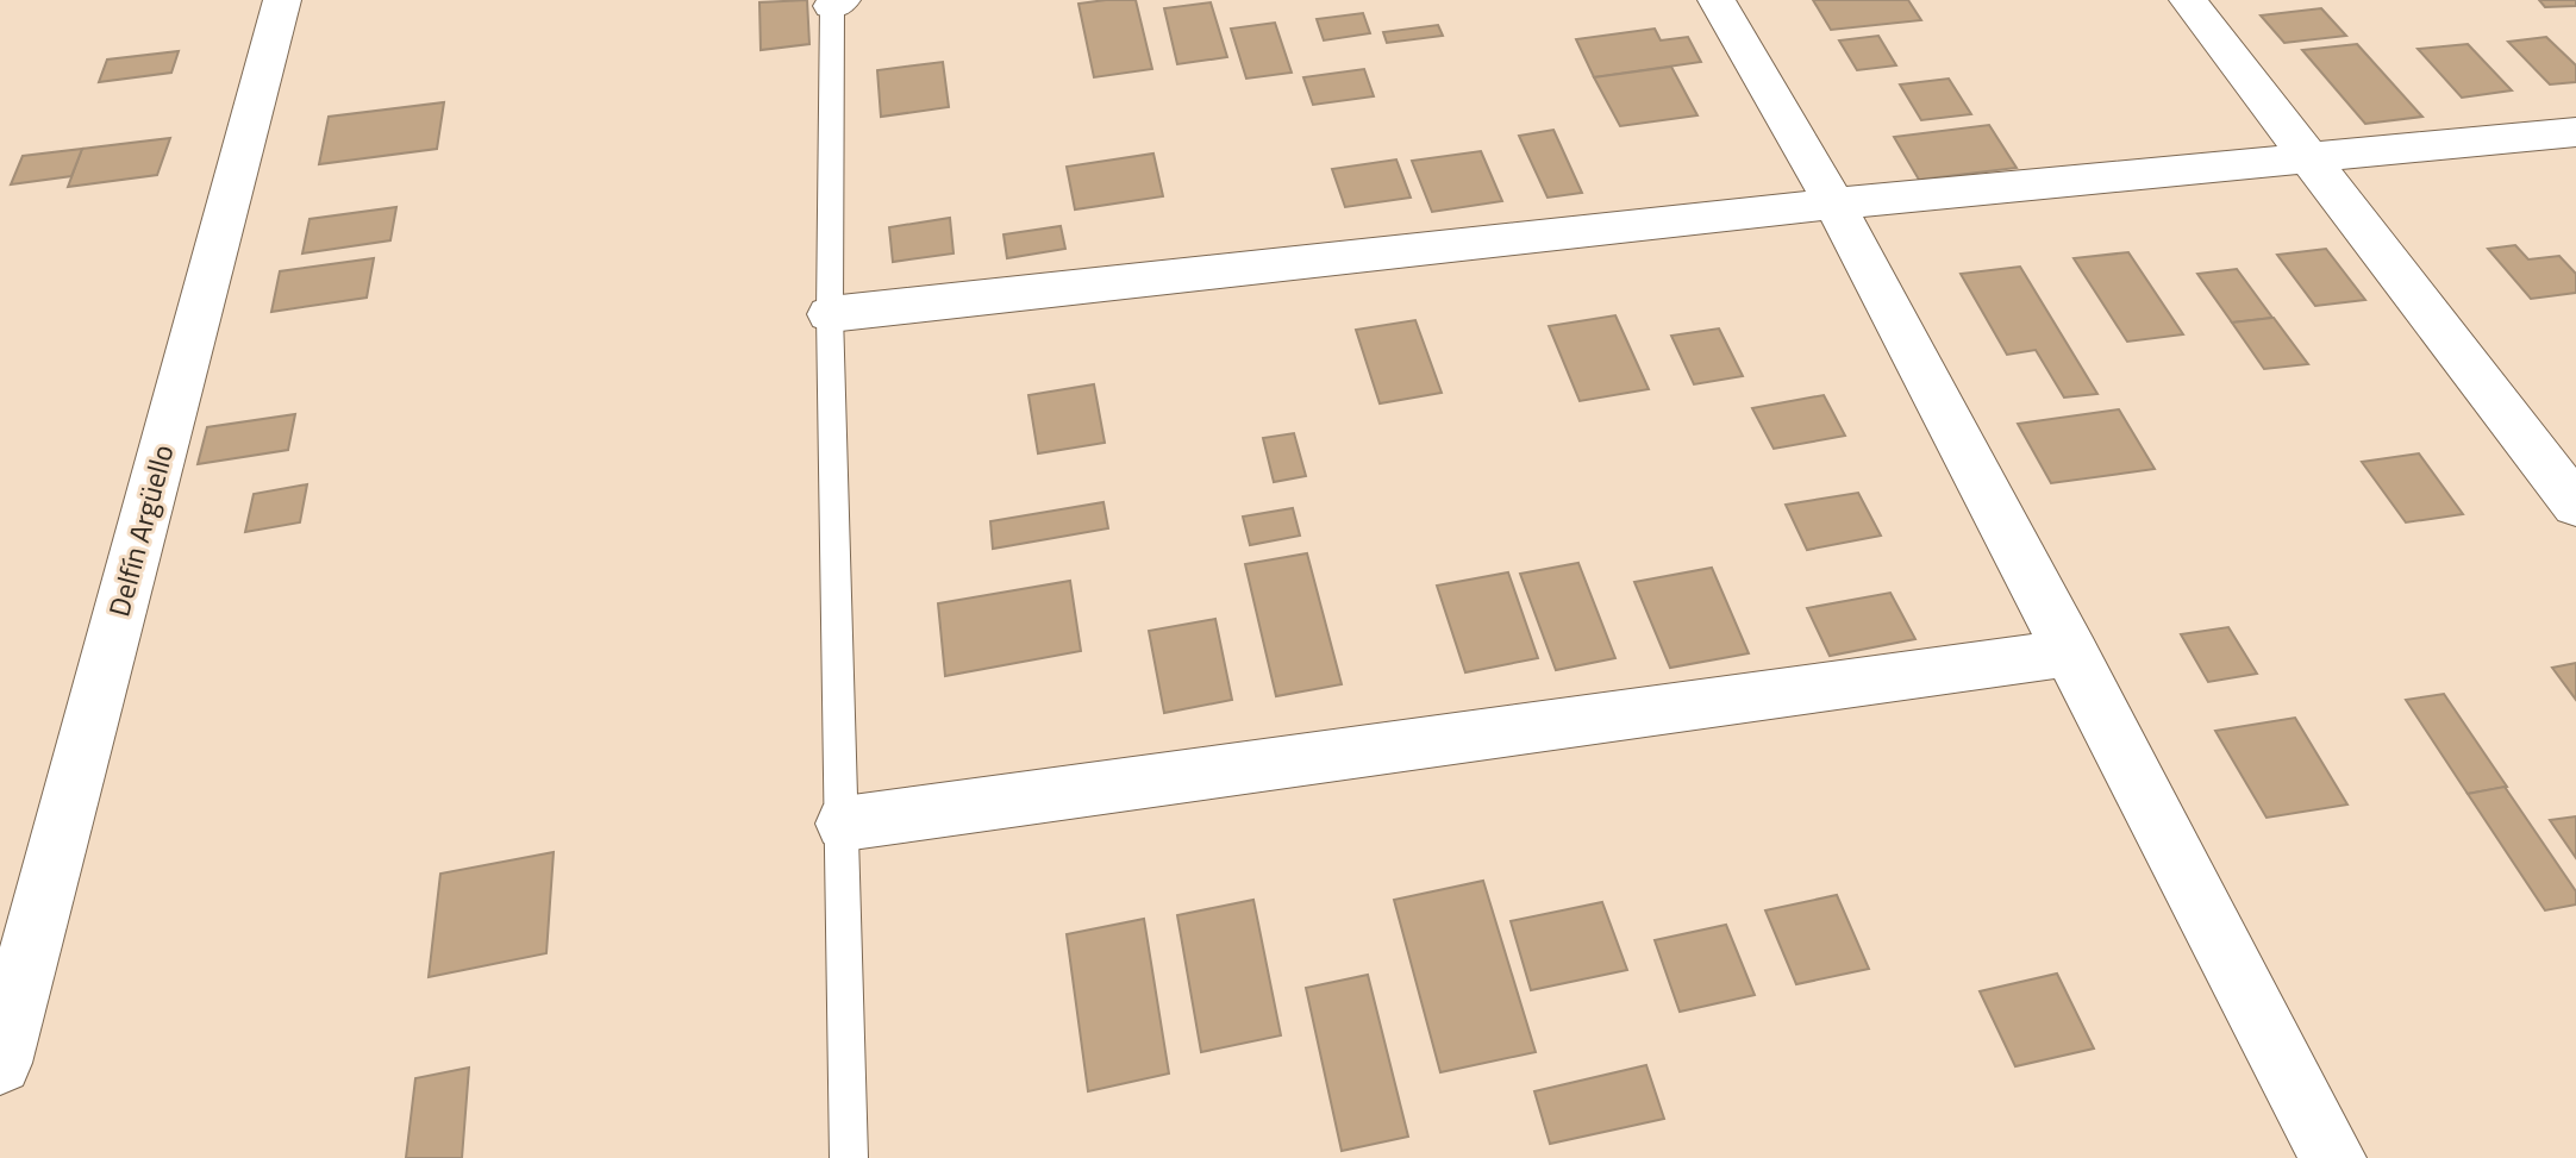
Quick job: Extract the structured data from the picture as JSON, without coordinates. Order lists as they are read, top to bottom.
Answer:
{
  "streets": {
    "street": ["Delfín Argüello"]
  }
}
